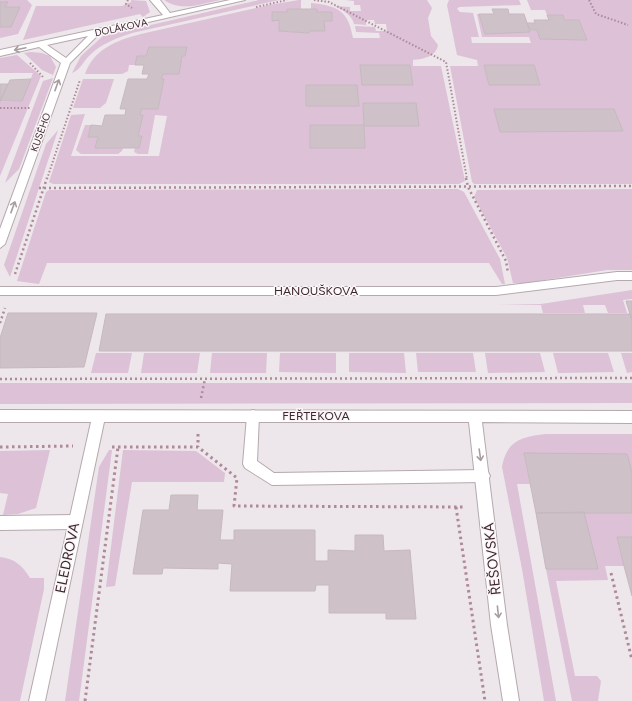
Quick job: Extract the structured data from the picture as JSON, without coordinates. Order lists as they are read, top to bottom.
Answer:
{
  "streets": {
    "street": [
      "DOLÁKOVA",
      "KUSÉHO",
      "HANOUŠKOVA",
      "FEŘTEKOVA",
      "ELEDROVA",
      "ŘEŠOVSKÁ"
    ]
  },
  "crossings": [
    ["DOLÁKOVA", "KUSÉHO"],
    ["FEŘTEKOVA", "ELEDROVA"],
    ["FEŘTEKOVA", "ŘEŠOVSKÁ"]
  ],
  "one_way": ["KUSÉHO", "ŘEŠOVSKÁ"]
}
